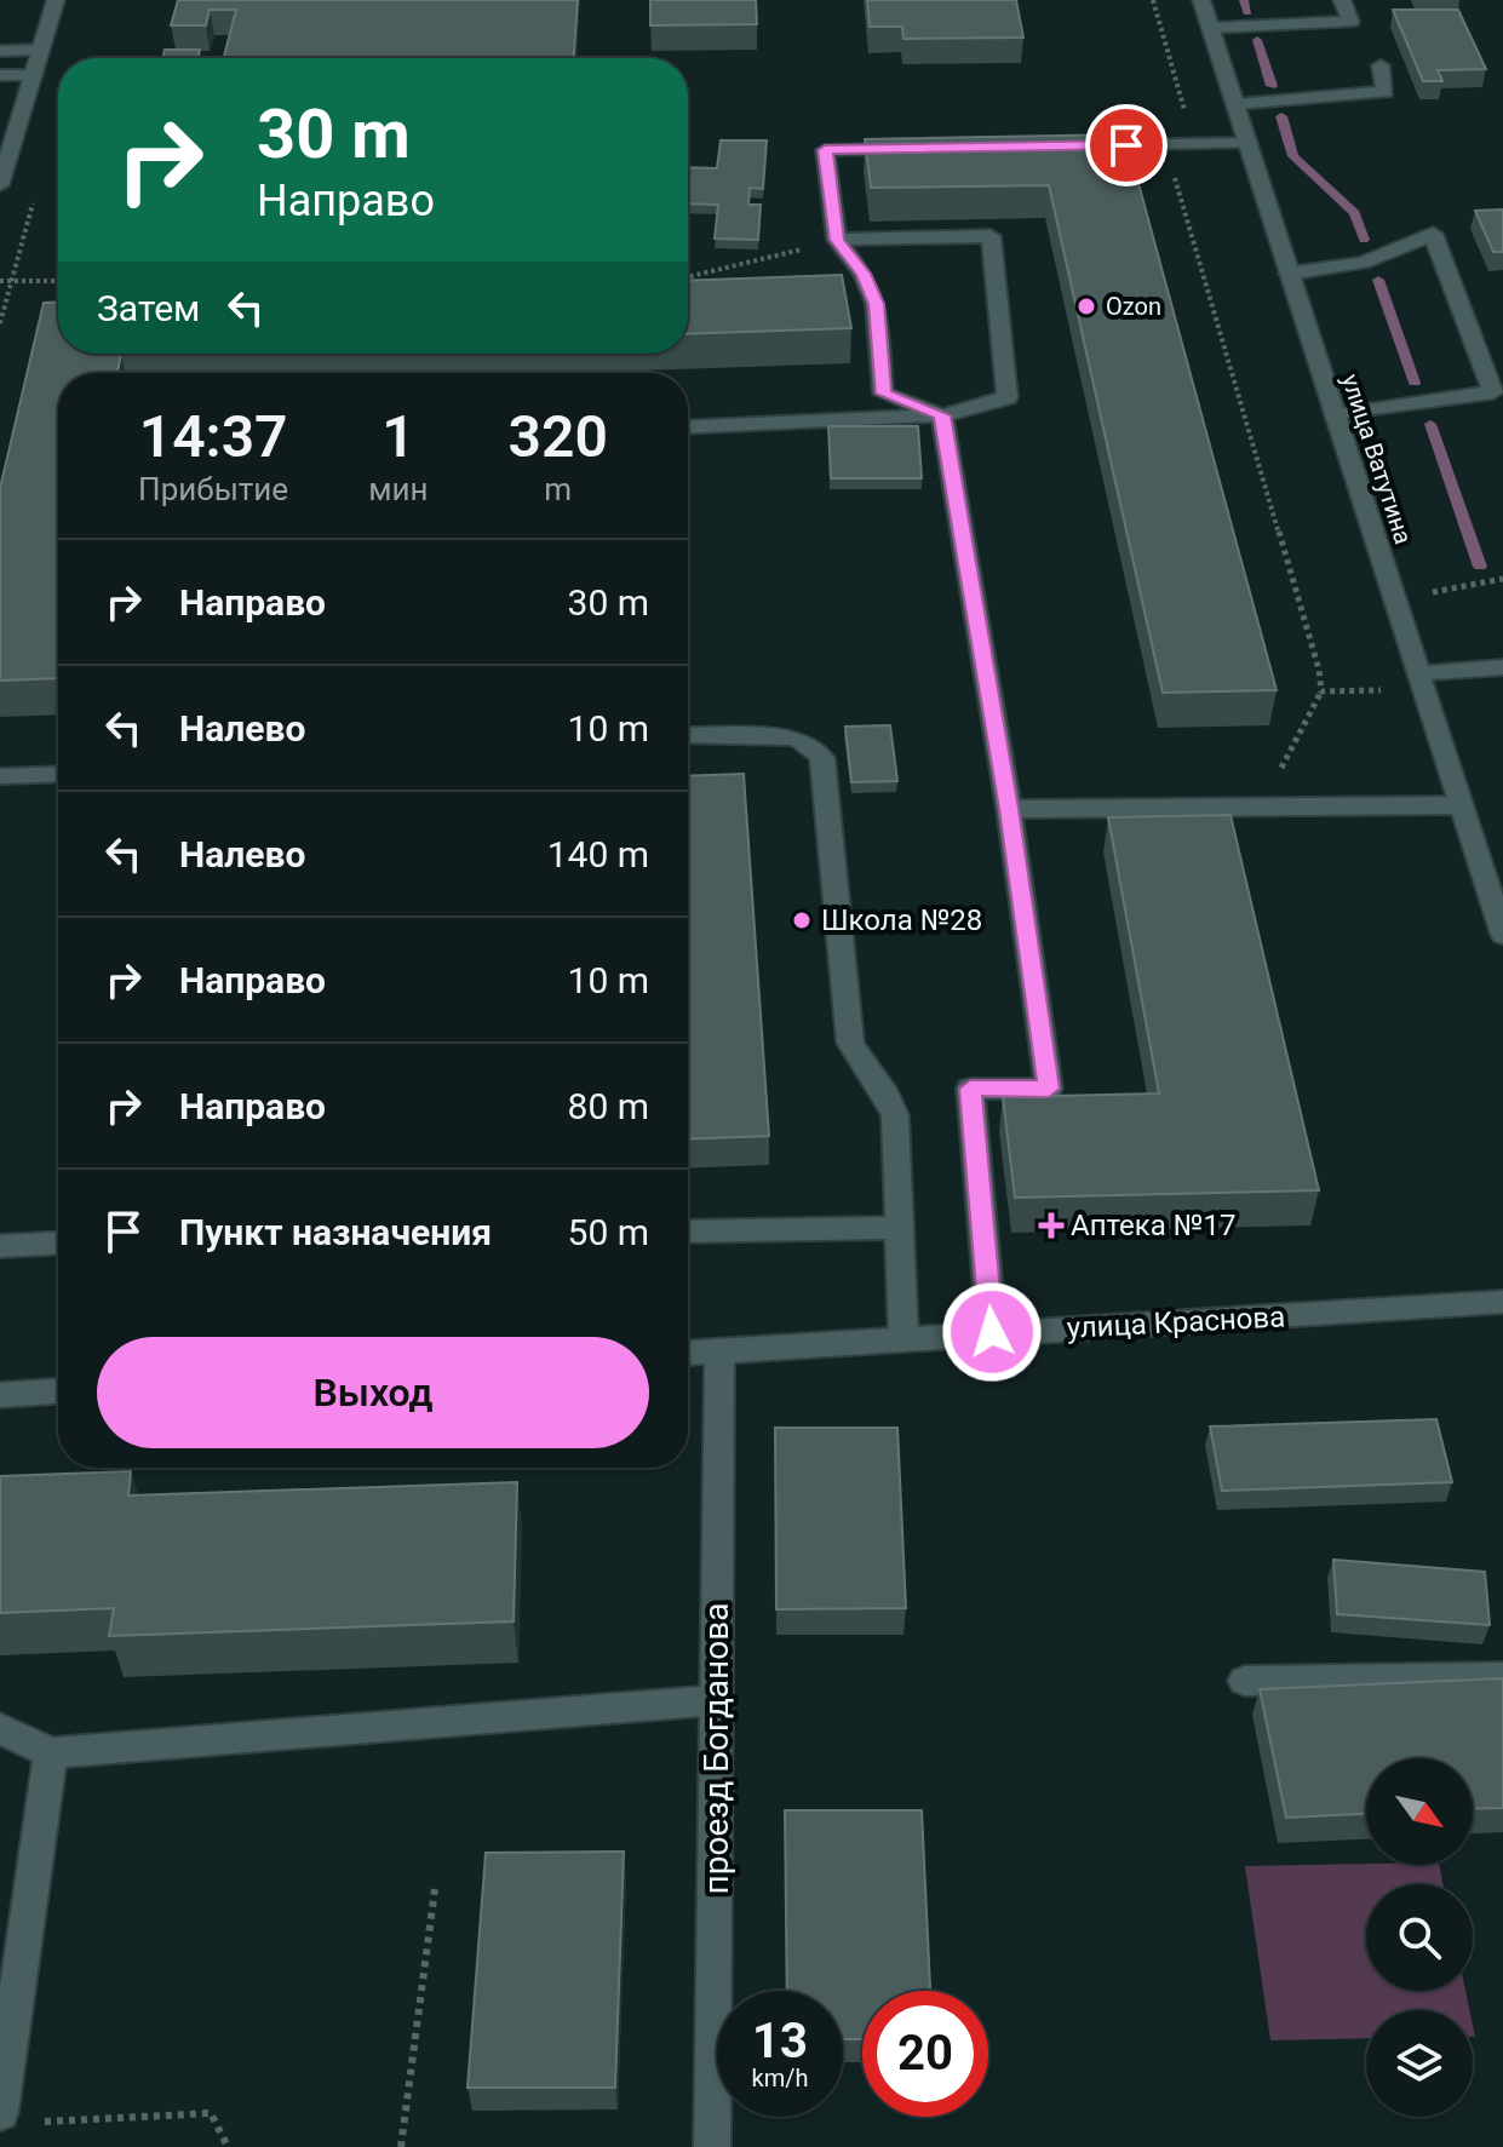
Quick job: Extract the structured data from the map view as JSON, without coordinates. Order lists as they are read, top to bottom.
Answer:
{
  "streets": {
    "street": ["улица Ватутина", "улица Краснова", "проезд Богданова"]
  },
  "crossings": [
    ["улица Краснова", "проезд Богданова"]
  ],
  "places": {
    "other": ["Ozon", "Школа №28"],
    "health": ["Аптека №17"]
  },
  "north": "bottom right",
  "page": {
    "turn": ["30 m", "Направо"],
    "then": "Затем",
    "eta": [
      "14:37",
      "Прибытие",
      "1",
      "мин",
      "320",
      "m"
    ],
    "list": [
      {
        "name": "Направо",
        "value": "30 m"
      },
      {
        "name": "Налево",
        "value": "10 m"
      },
      {
        "name": "Налево",
        "value": "140 m"
      },
      {
        "name": "Направо",
        "value": "10 m"
      },
      {
        "name": "Направо",
        "value": "80 m"
      },
      {
        "name": "Пункт назначения",
        "value": "50 m"
      }
    ],
    "buttons": "Выход",
    "speed": "13 km/h",
    "limit": "20"
  }
}
